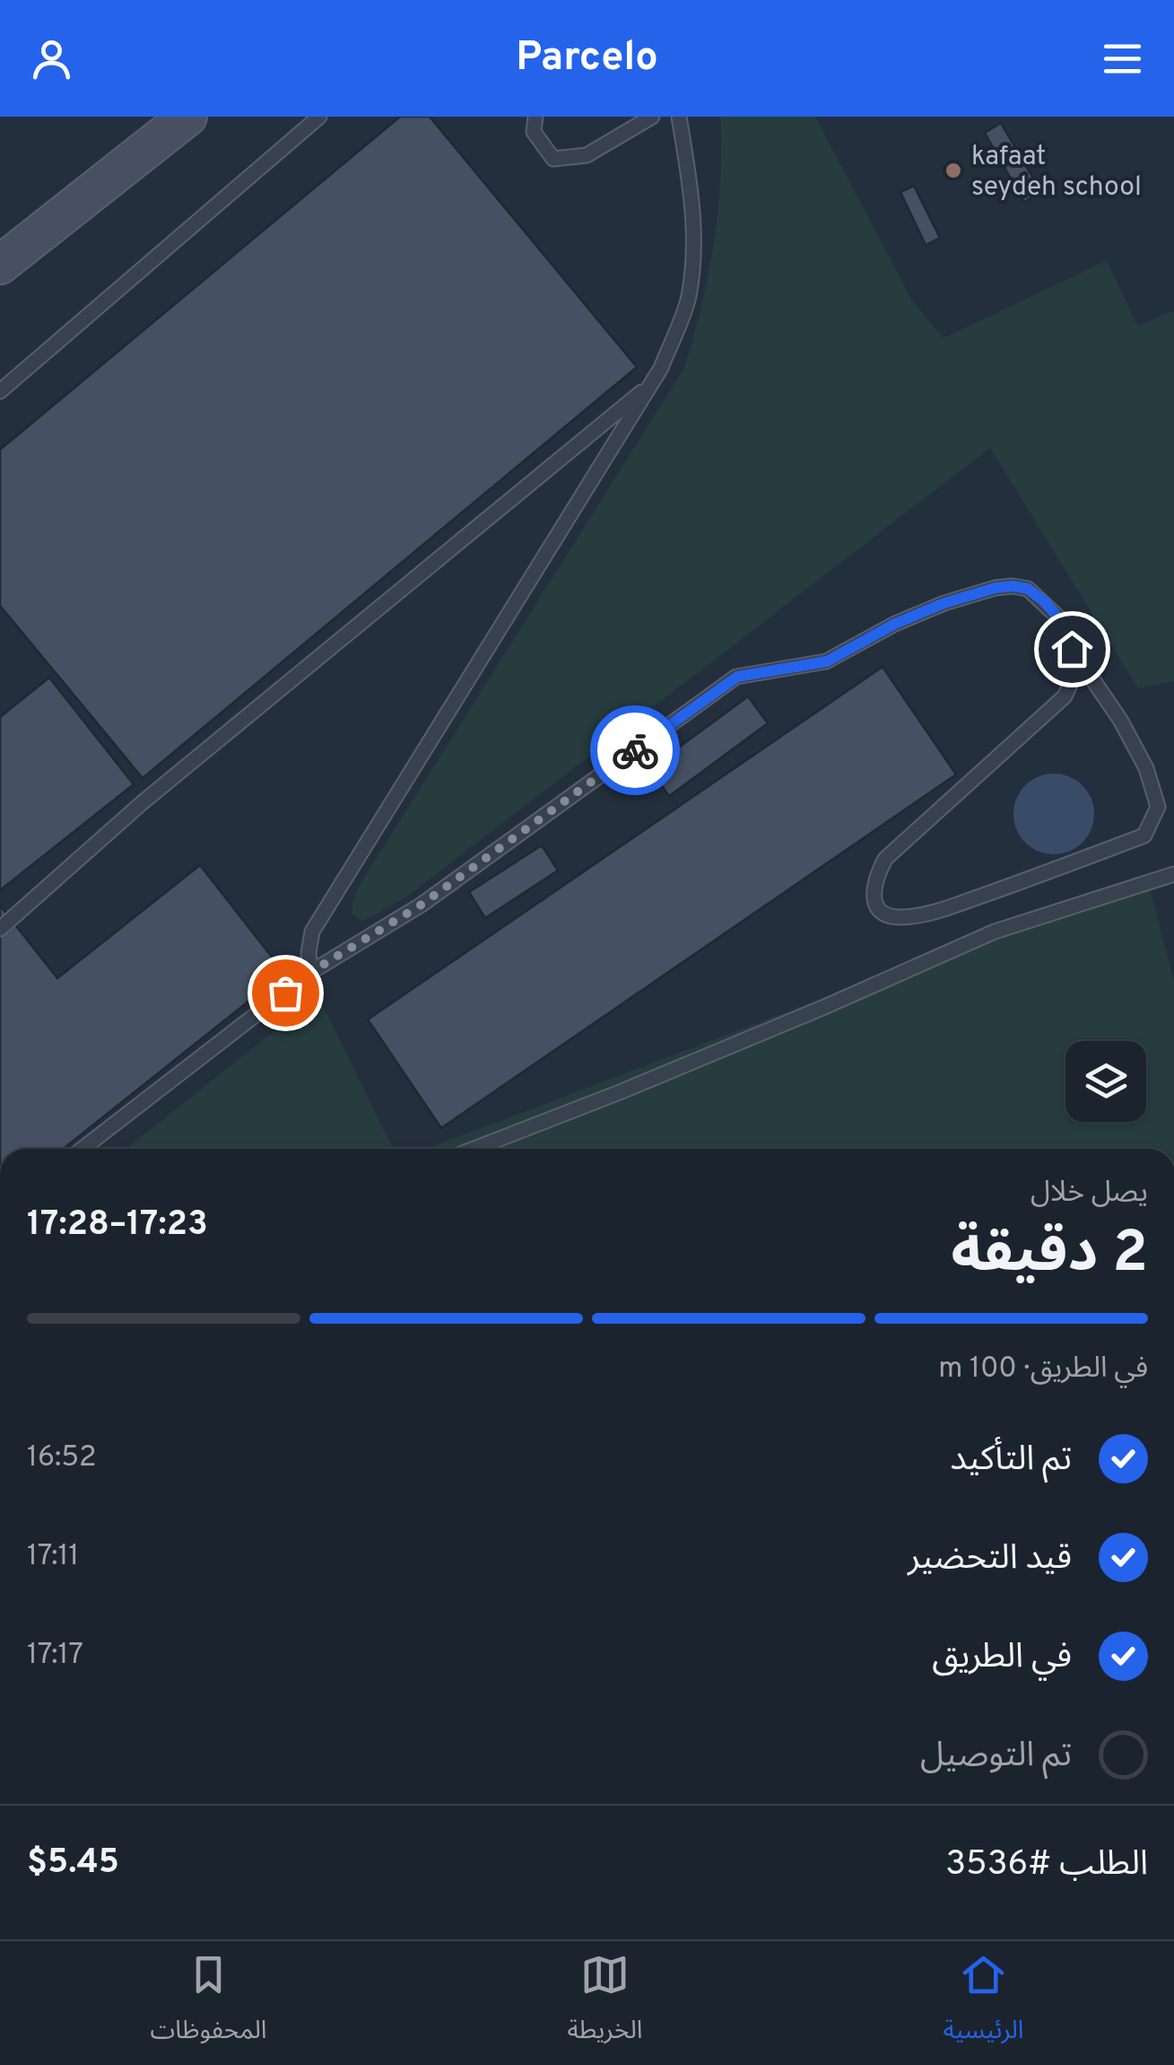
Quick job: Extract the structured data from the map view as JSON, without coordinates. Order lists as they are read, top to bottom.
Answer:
{
  "places": ["kafaat seydeh school"],
  "page": {
    "header": "Parcelo",
    "heading": ["2 دقيقة", "يصل خلال", "17:23–17:28"],
    "panel": ["الطلب #3536", "$5.45"],
    "bar": "في الطريق · 100 m",
    "list": [
      ["تم التأكيد", "16:52"],
      ["قيد التحضير", "17:11"],
      ["في الطريق", "17:17"],
      "تم التوصيل"
    ],
    "tabs": ["الرئيسية", "الخريطة", "المحفوظات"]
  }
}
